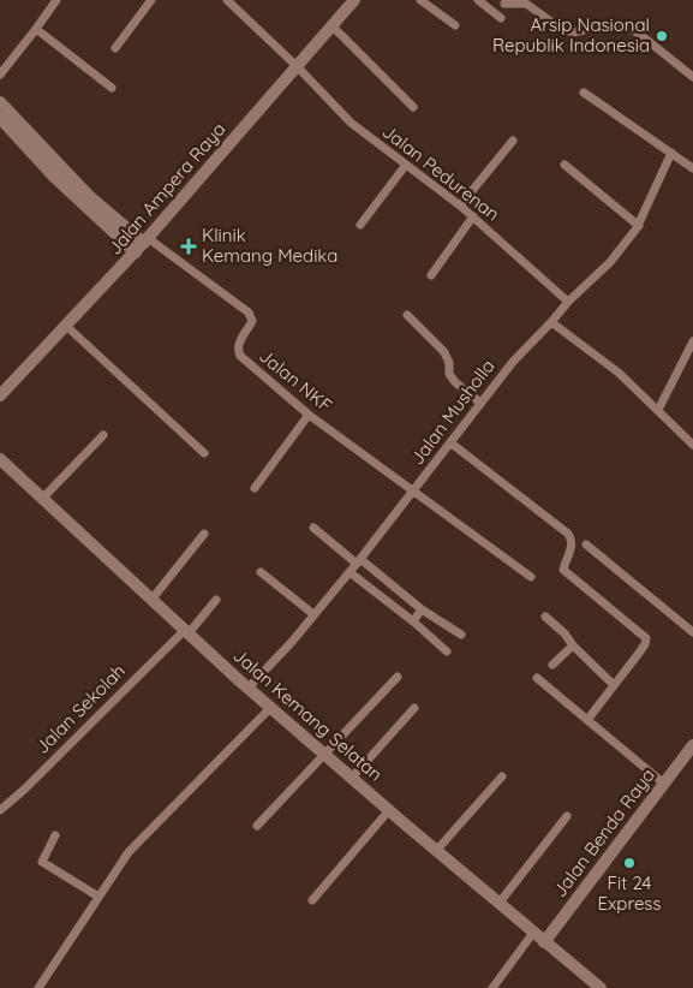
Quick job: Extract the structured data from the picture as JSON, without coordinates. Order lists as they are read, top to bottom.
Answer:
{
  "streets": {
    "street": [
      "Jalan Pedurenan",
      "Jalan Ampera Raya",
      "Jalan NKF",
      "Jalan Musholla",
      "Jalan Sekolah",
      "Jalan Kemang Selatan",
      "Jalan Benda Raya"
    ]
  },
  "crossings": [
    ["Jalan Pedurenan", "Jalan Ampera Raya"],
    ["Jalan Pedurenan", "Jalan Musholla"],
    ["Jalan Ampera Raya", "Jalan NKF"],
    ["Jalan NKF", "Jalan Musholla"],
    ["Jalan Musholla", "Jalan Kemang Selatan"],
    ["Jalan Sekolah", "Jalan Kemang Selatan"],
    ["Jalan Kemang Selatan", "Jalan Benda Raya"]
  ],
  "places": {
    "other": ["Arsip Nasional Republik Indonesia", "Fit 24 Express"],
    "health": ["Klinik Kemang Medika"]
  }
}
